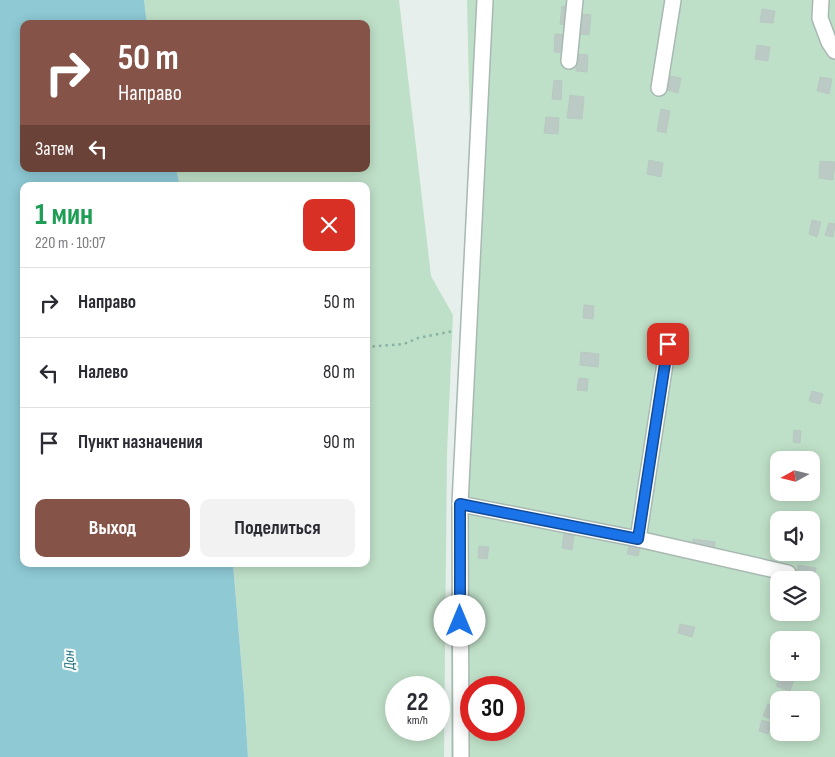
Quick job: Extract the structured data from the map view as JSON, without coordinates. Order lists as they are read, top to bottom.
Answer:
{
  "water": ["Дон"],
  "north": "left",
  "page": {
    "turn": ["50 m", "Направо"],
    "then": "Затем",
    "heading": ["1 мин", "220 m · 10:07"],
    "list": [
      {
        "name": "Направо",
        "value": "50 m"
      },
      {
        "name": "Налево",
        "value": "80 m"
      },
      {
        "name": "Пункт назначения",
        "value": "90 m"
      }
    ],
    "map_buttons": ["+", "−"],
    "buttons": ["Выход", "Поделиться"],
    "speed": "22 km/h",
    "limit": "30"
  }
}
